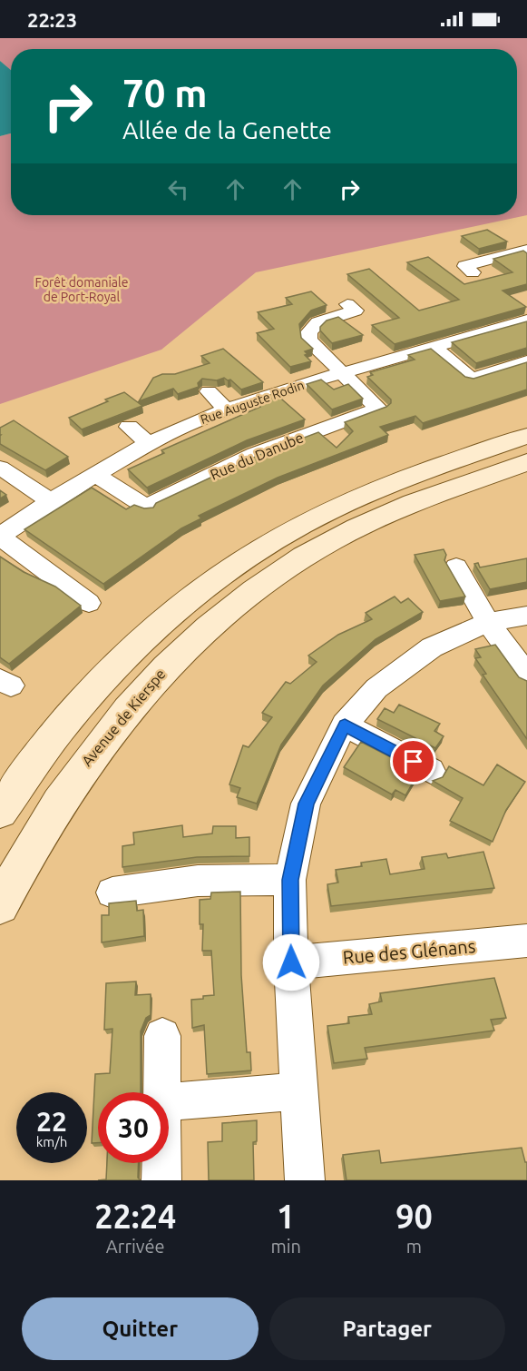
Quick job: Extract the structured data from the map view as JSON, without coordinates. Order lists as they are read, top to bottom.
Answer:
{
  "streets": {
    "main road": ["Avenue de Kierspe"],
    "street": ["Rue Auguste Rodin", "Rue du Danube", "Rue des Glénans"]
  },
  "crossings": [
    ["Rue Auguste Rodin", "Rue du Danube"]
  ],
  "parks": ["Forêt domaniale de Port-Royal"],
  "page": {
    "status": "22:23",
    "turn": ["70 m", "Allée de la Genette"],
    "speed": "22 km/h",
    "limit": "30",
    "eta": [
      "22:24",
      "Arrivée",
      "1",
      "min",
      "90",
      "m"
    ],
    "buttons": ["Quitter", "Partager"]
  }
}
